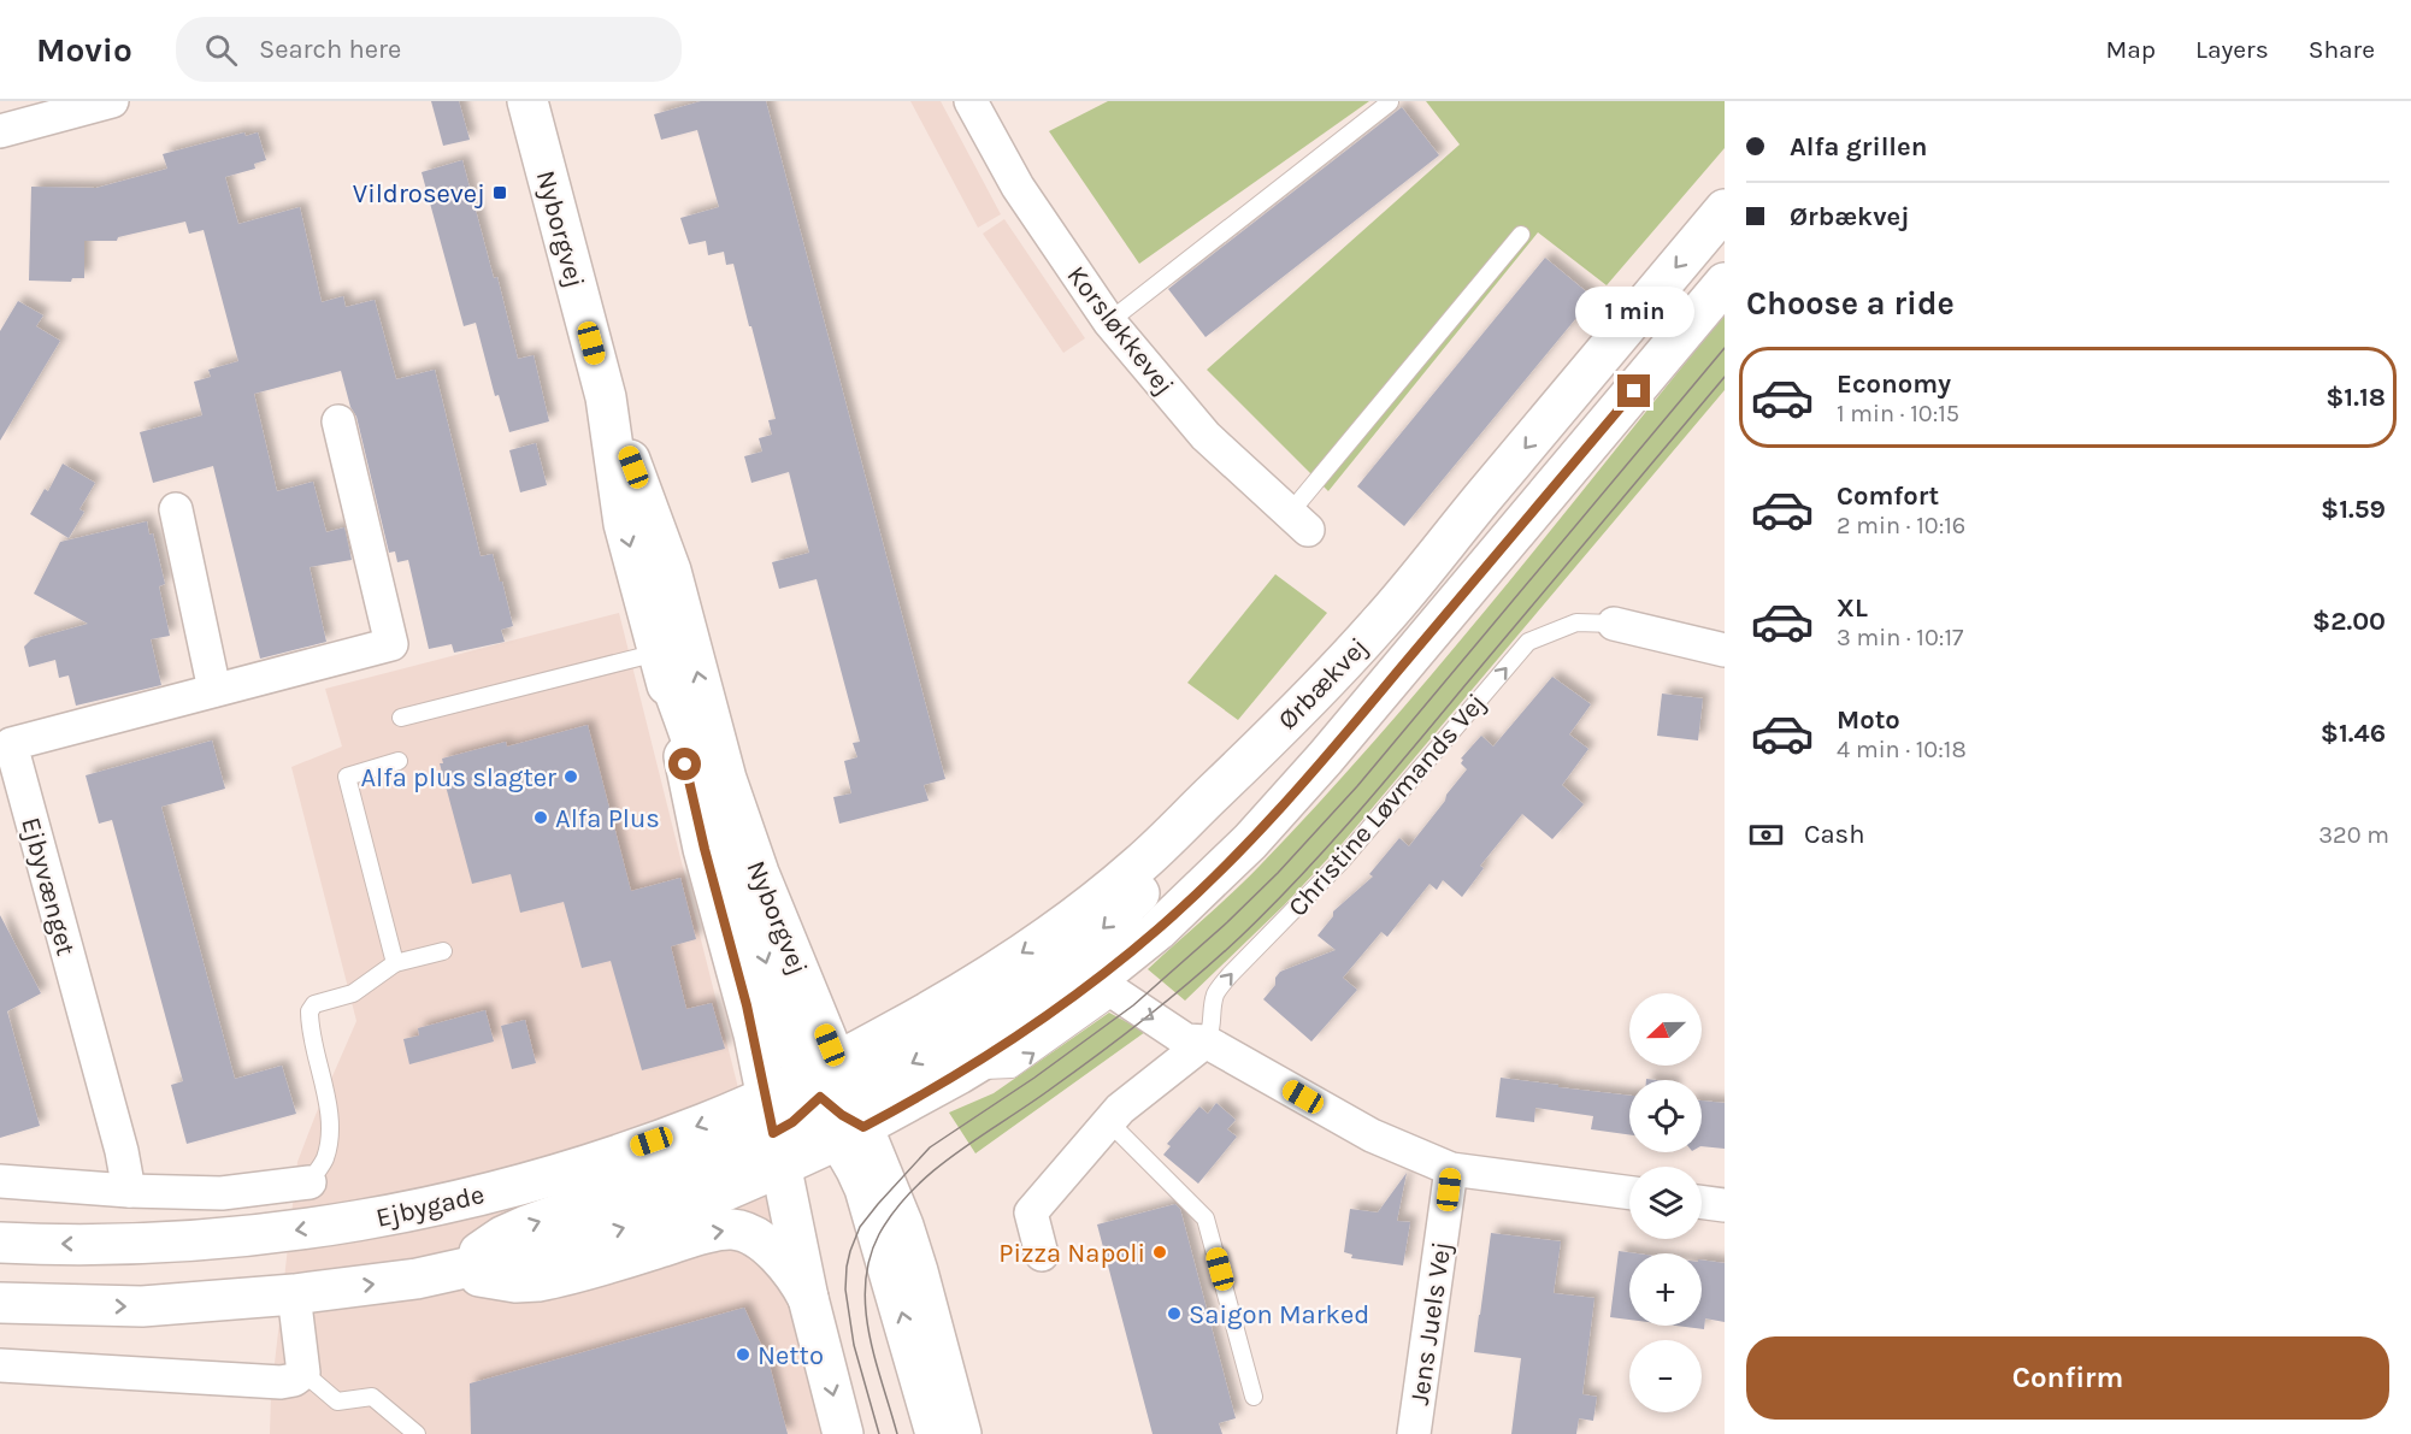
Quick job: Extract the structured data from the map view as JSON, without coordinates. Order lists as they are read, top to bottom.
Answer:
{
  "streets": {
    "main road": ["Nyborgvej", "Ørbækvej", "Ejbygade"],
    "street": ["Korsløkkevej", "Ejbyvænget", "Jens Juels Vej"],
    "lane": ["Christine Løvmands Vej"]
  },
  "crossings": [
    ["Nyborgvej", "Ørbækvej"],
    ["Nyborgvej", "Ejbygade"],
    ["Ørbækvej", "Ejbygade"]
  ],
  "one_way": ["Christine Løvmands Vej"],
  "places": {
    "transit": ["Vildrosevej"],
    "other": [
      "Alfa plus slagter",
      "Alfa Plus",
      "Pizza Napoli",
      "Saigon Marked",
      "Netto"
    ]
  },
  "north": "left",
  "page": {
    "header": "Movio",
    "search": "Search here",
    "nav": ["Map", "Layers", "Share"],
    "banner": ["Alfa grillen", "Ørbækvej"],
    "heading": "Choose a ride",
    "bubble": "1 min",
    "list": [
      {
        "name": "Economy",
        "note": "1 min · 10:15",
        "value": "$1.18"
      },
      {
        "name": "Comfort",
        "note": "2 min · 10:16",
        "value": "$1.59"
      },
      {
        "name": "XL",
        "note": "3 min · 10:17",
        "value": "$2.00"
      },
      {
        "name": "Moto",
        "note": "4 min · 10:18",
        "value": "$1.46"
      }
    ],
    "pay": ["Cash", "320 m"],
    "map_buttons": ["+", "−"],
    "buttons": "Confirm"
  }
}
